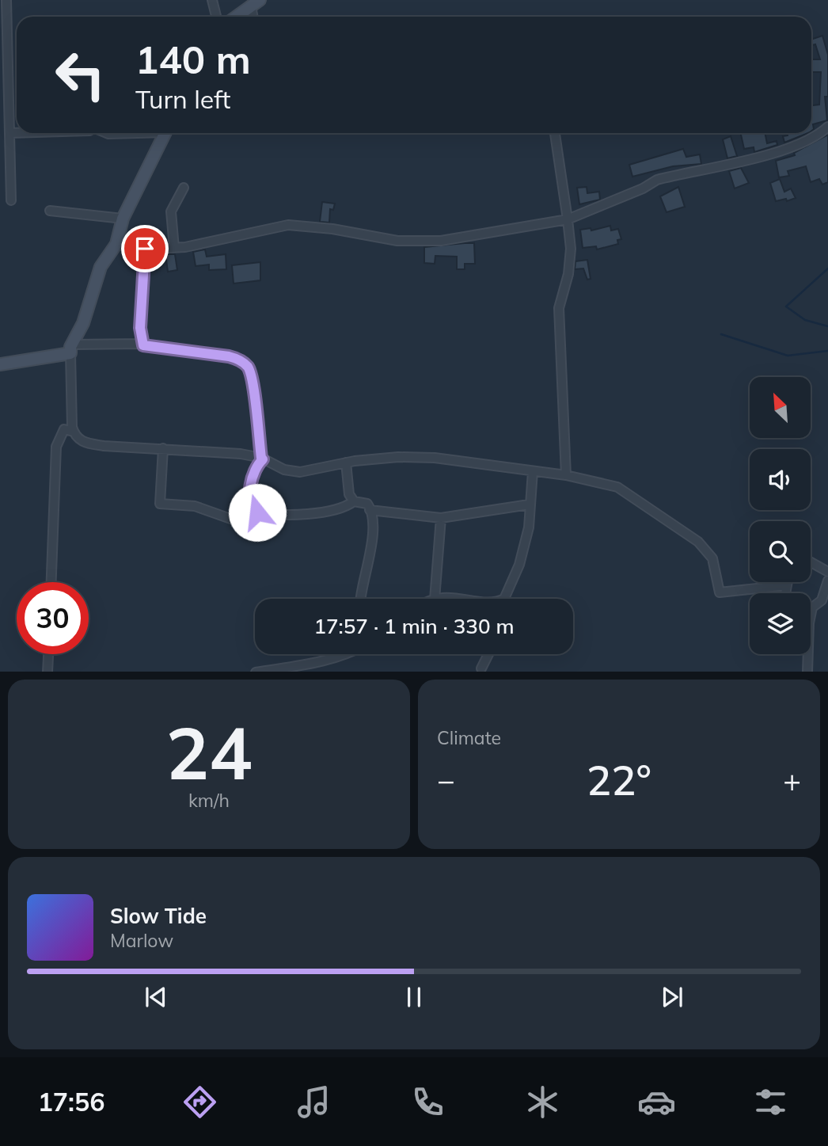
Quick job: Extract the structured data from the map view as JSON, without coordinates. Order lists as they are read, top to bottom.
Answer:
{
  "north": "top left",
  "page": {
    "turn": ["140 m", "Turn left"],
    "limit": "30",
    "trip": "17:57 · 1 min · 330 m",
    "tile": [
      ["24", "km/h"],
      "Climate"
    ],
    "heat": ["−", "22°", "+"],
    "song": ["Slow Tide", "Marlow"],
    "tabs": "17:56"
  }
}
